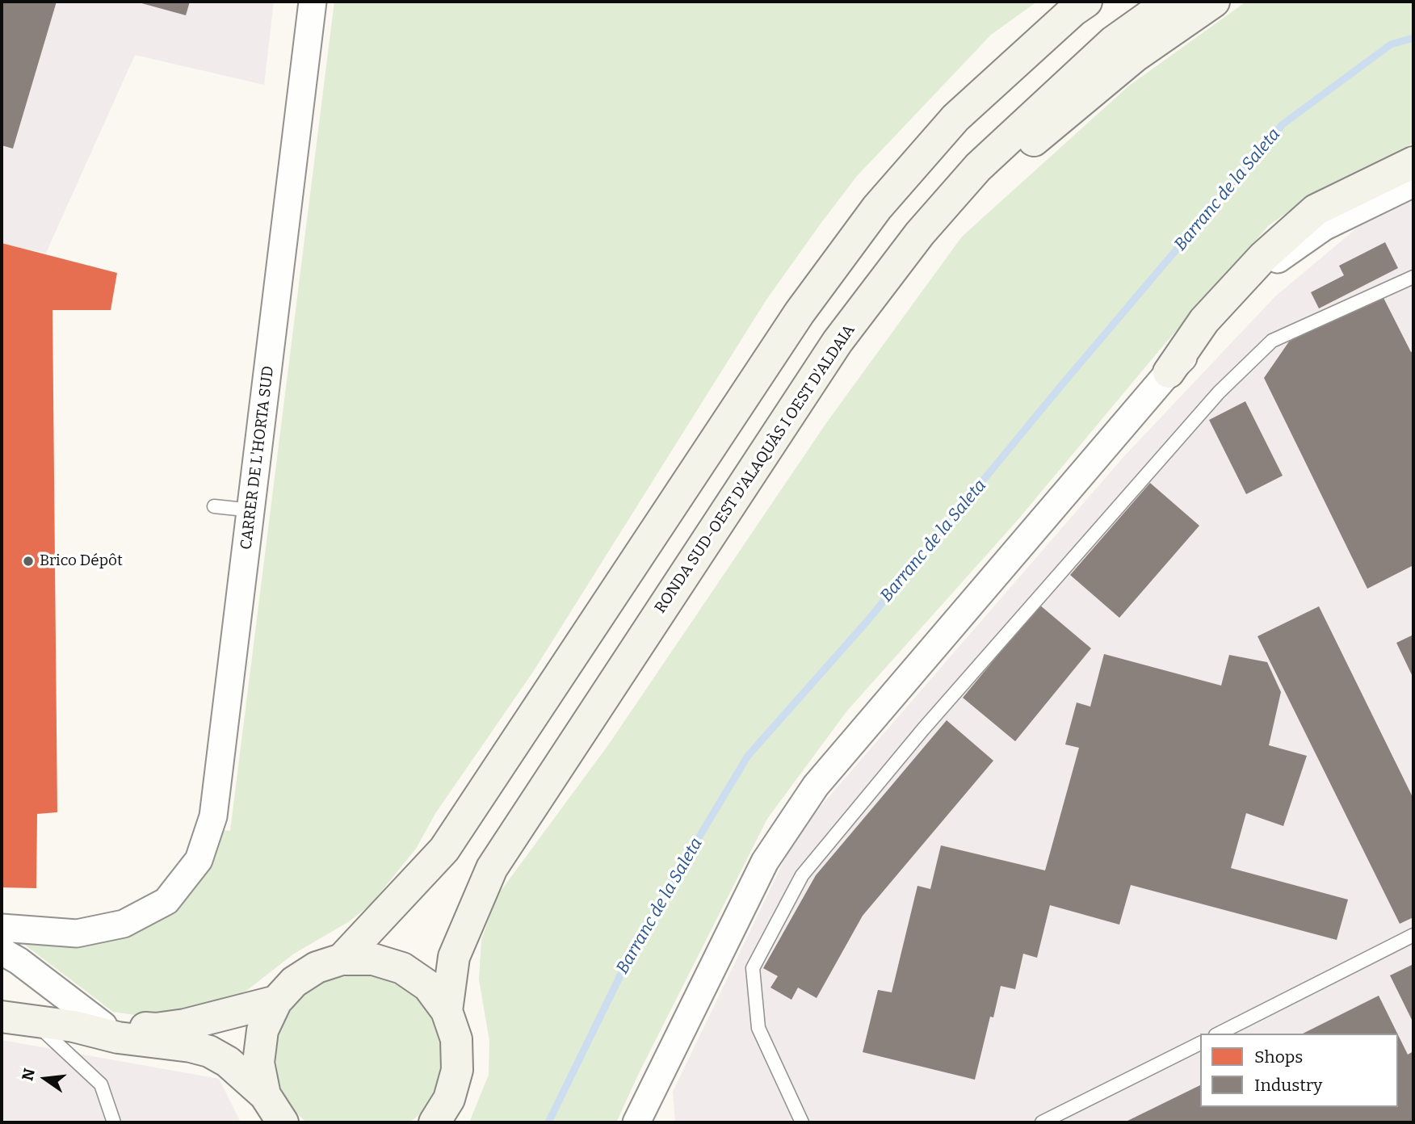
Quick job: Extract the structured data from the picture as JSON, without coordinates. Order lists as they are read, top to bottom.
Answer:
{
  "streets": {
    "main road": ["RONDA SUD-OEST D'ALAQUÀS I OEST D'ALDAIA"],
    "street": ["CARRER DE L'HORTA SUD"]
  },
  "water": ["Barranc de la Saleta"],
  "places": ["Brico Dépôt"],
  "legend": ["Shops", "Industry"],
  "north": "left"
}
